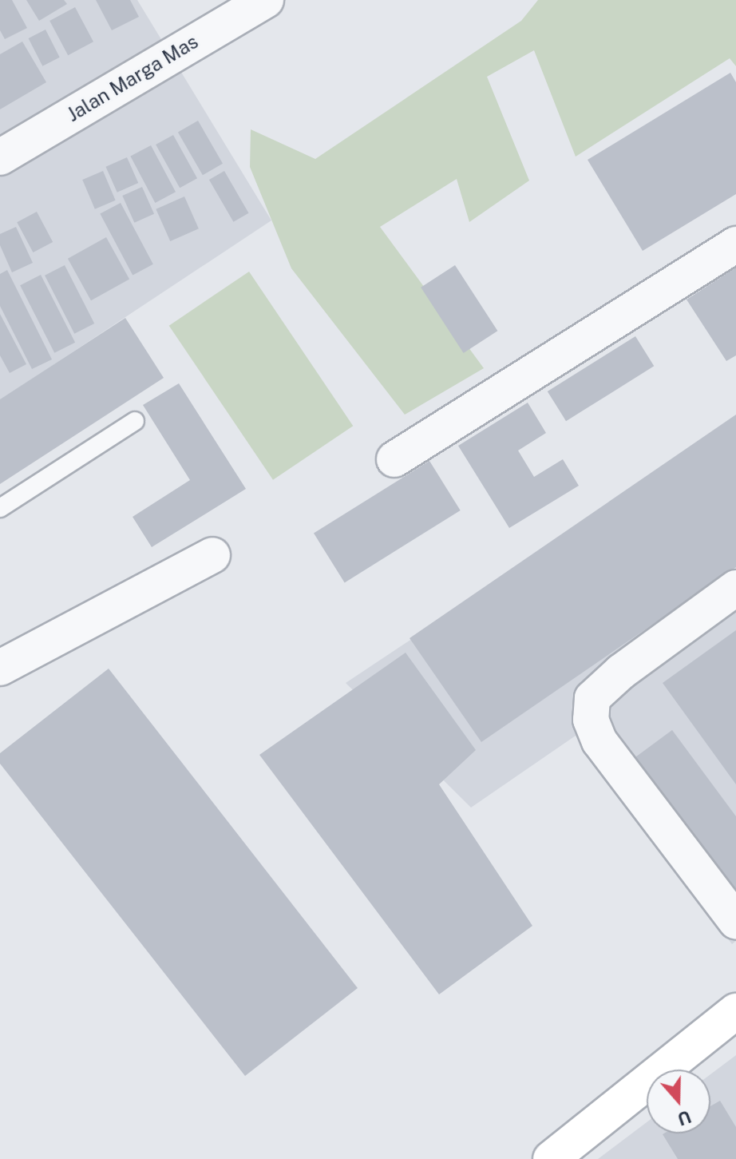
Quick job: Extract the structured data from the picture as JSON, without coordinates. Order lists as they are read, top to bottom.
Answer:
{
  "streets": {
    "street": ["Jalan Marga Mas"]
  },
  "north": "bottom"
}
